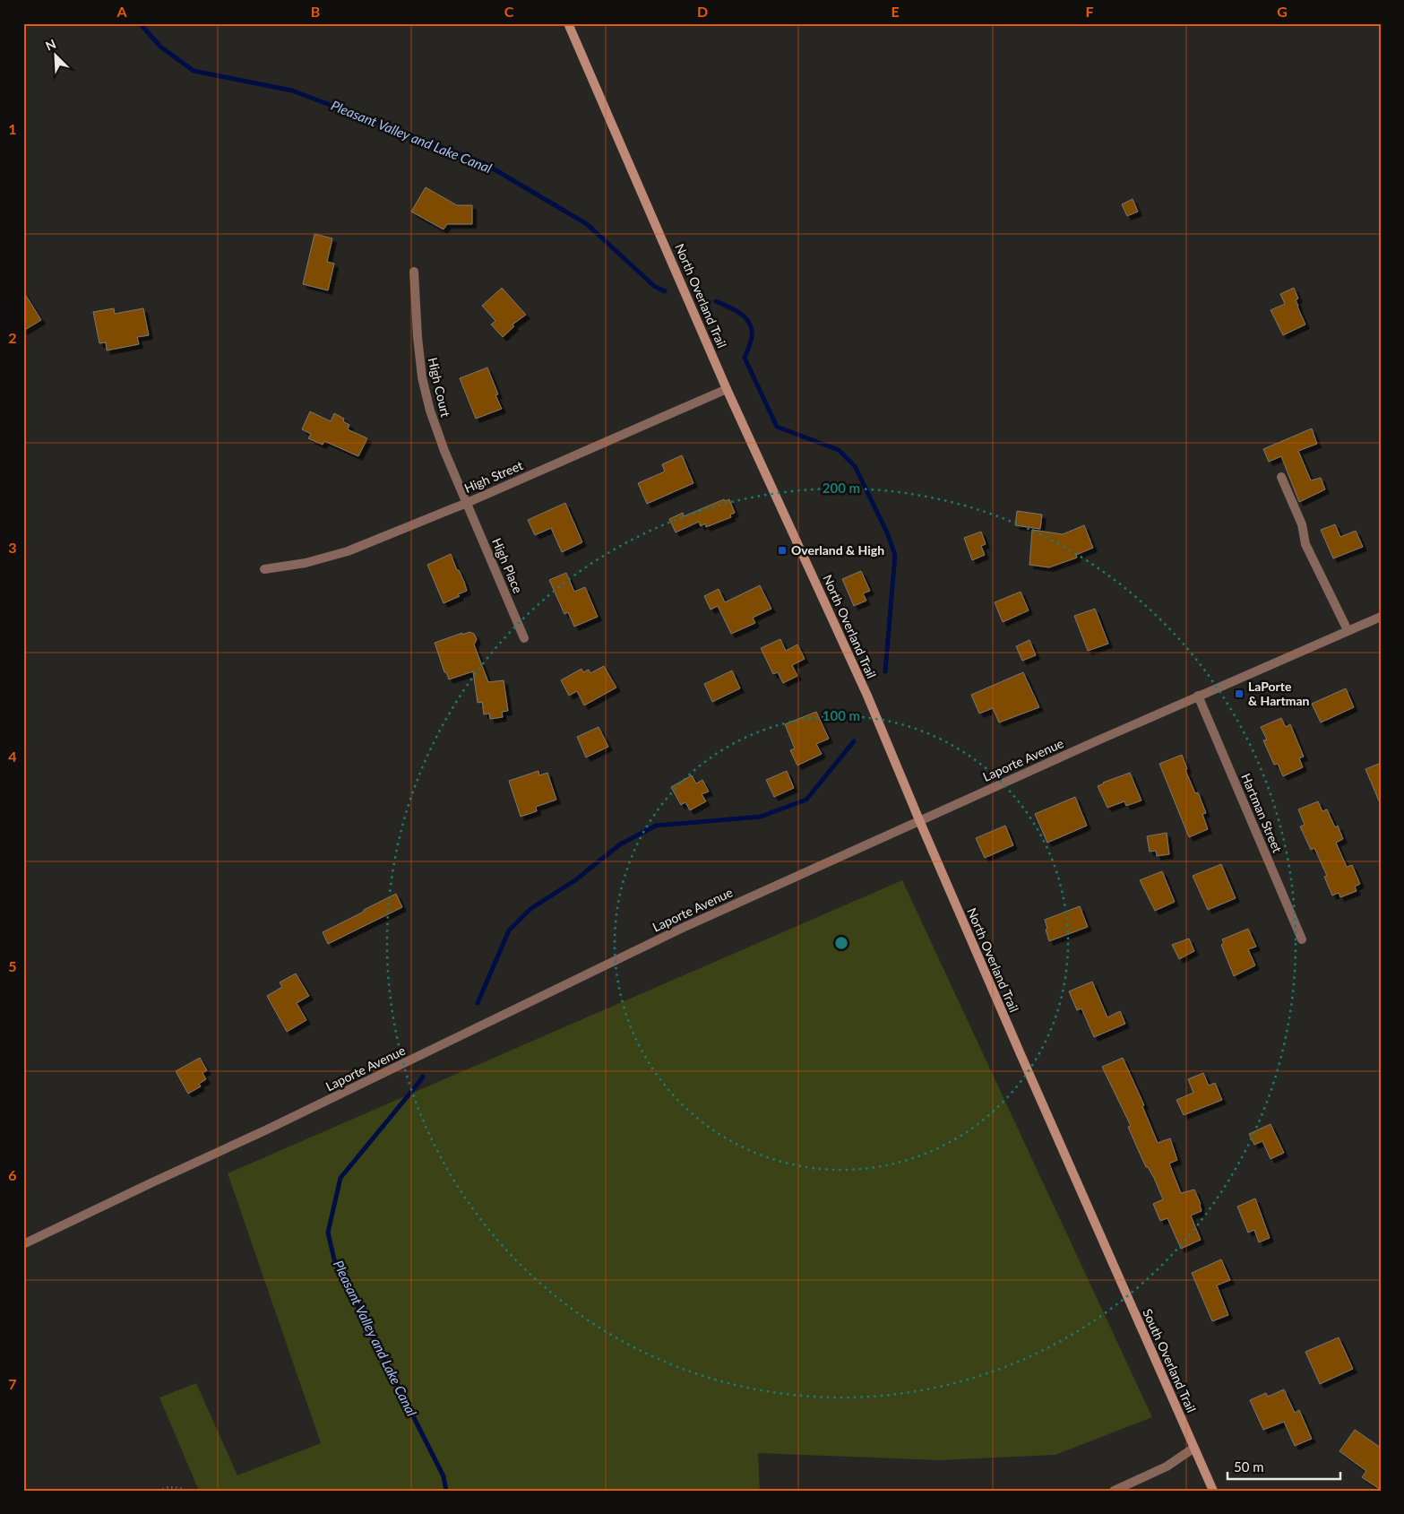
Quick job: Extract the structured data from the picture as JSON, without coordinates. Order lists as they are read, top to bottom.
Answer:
{
  "streets": {
    "main road": ["North Overland Trail", "South Overland Trail"],
    "street": [
      "High Court",
      "High Street",
      "High Place",
      "Laporte Avenue",
      "Hartman Street"
    ]
  },
  "crossings": [
    ["North Overland Trail", "High Street"],
    ["North Overland Trail", "Laporte Avenue"],
    ["North Overland Trail", "South Overland Trail"],
    ["High Court", "High Street"],
    ["High Court", "High Place"],
    ["High Street", "High Place"],
    ["Laporte Avenue", "Hartman Street"]
  ],
  "water": ["Pleasant Valley and Lake Canal"],
  "places": {
    "transit": ["Overland & High", "LaPorte & Hartman"]
  },
  "scale_bar": "50 m",
  "north": "top left",
  "grid": {
    "columns": [
      "A",
      "B",
      "C",
      "D",
      "E",
      "F",
      "G"
    ],
    "rows": [
      "1",
      "2",
      "3",
      "4",
      "5",
      "6",
      "7"
    ]
  },
  "rings": ["200 m", "100 m"]
}
